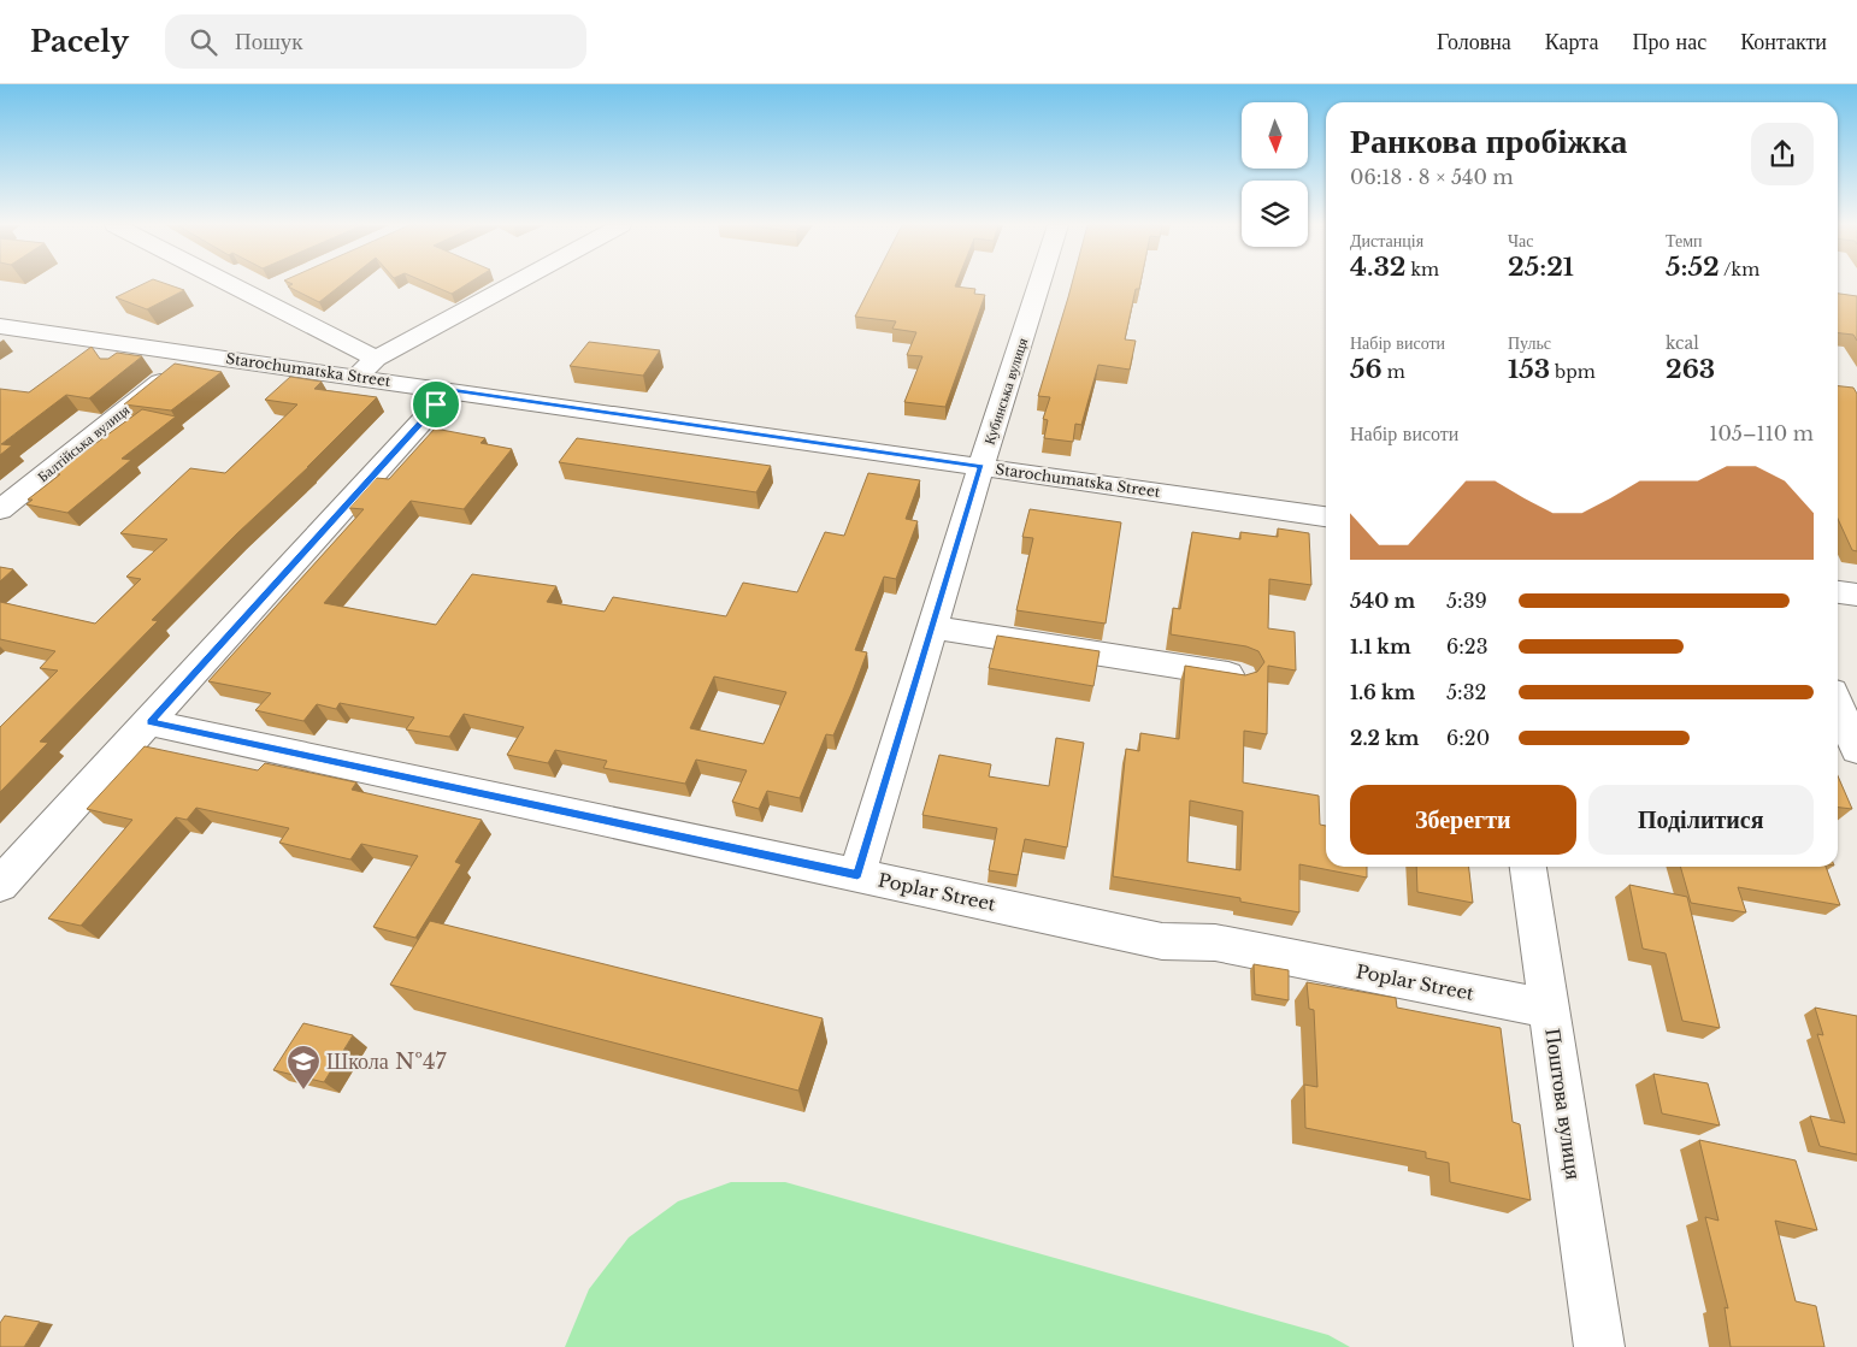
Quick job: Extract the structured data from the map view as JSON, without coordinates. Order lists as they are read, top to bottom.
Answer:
{
  "streets": {
    "street": [
      "Starochumatska Street",
      "Кубинська вулиця",
      "Балтійська вулиця",
      "Poplar Street",
      "Поштова вулиця"
    ]
  },
  "crossings": [
    ["Starochumatska Street", "Кубинська вулиця"],
    ["Starochumatska Street", "Балтійська вулиця"],
    ["Кубинська вулиця", "Poplar Street"],
    ["Poplar Street", "Поштова вулиця"]
  ],
  "places": {
    "school or university": ["Школа №47"]
  },
  "north": "bottom",
  "page": {
    "header": "Pacely",
    "search": "Пошук",
    "nav": [
      "Головна",
      "Карта",
      "Про нас",
      "Контакти"
    ],
    "heading": ["Ранкова пробіжка", "06:18 · 8 × 540 m"],
    "stats": [
      ["Дистанція", "4.32 km"],
      ["Час", "25:21"],
      ["Темп", "5:52 /km"],
      ["Набір висоти", "56 m"],
      ["Пульс", "153 bpm"],
      ["kcal", "263"]
    ],
    "chart": ["Набір висоти", "105–110 m"],
    "list": [
      {
        "name": "540 m",
        "note": "5:39"
      },
      {
        "name": "1.1 km",
        "note": "6:23"
      },
      {
        "name": "1.6 km",
        "note": "5:32"
      },
      {
        "name": "2.2 km",
        "note": "6:20"
      }
    ],
    "buttons": ["Зберегти", "Поділитися"]
  }
}
